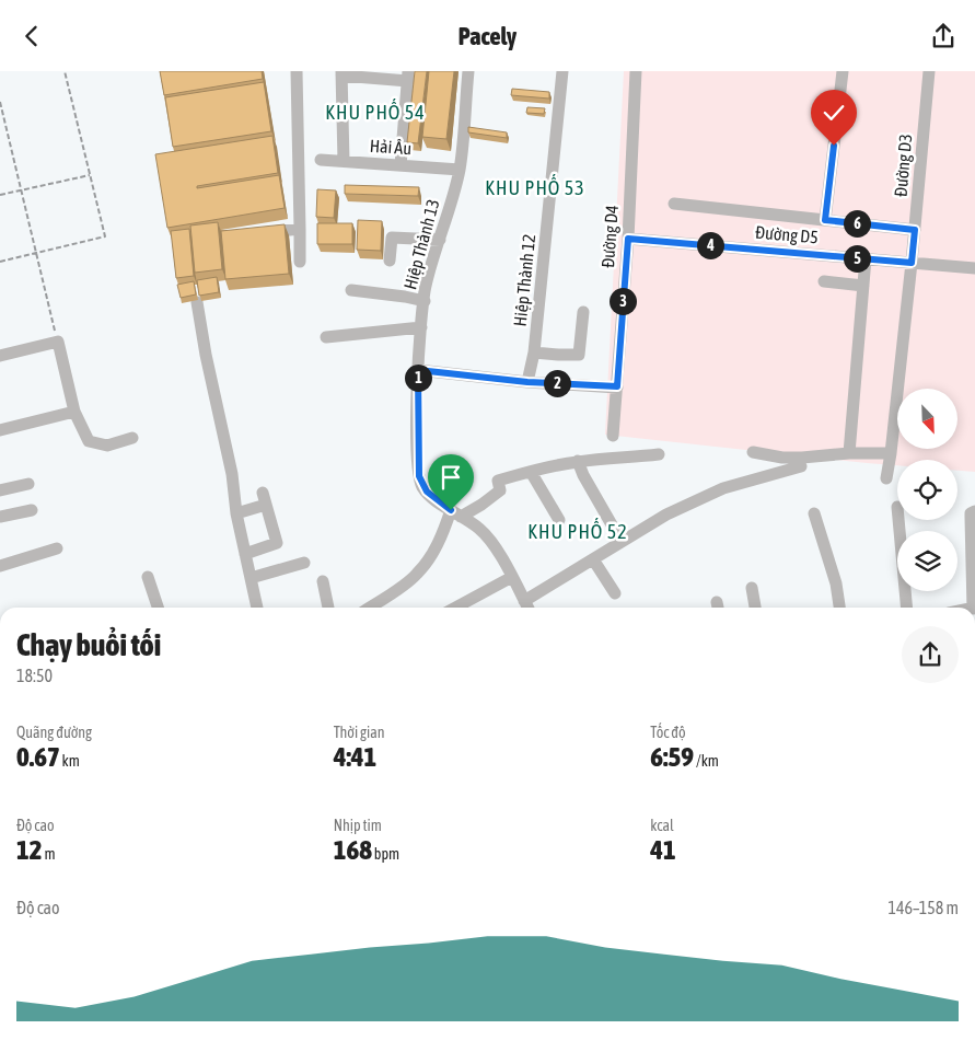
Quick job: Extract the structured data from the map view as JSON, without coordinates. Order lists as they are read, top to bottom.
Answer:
{
  "streets": {
    "street": [
      "Hải Âu",
      "Đường D3",
      "Đường D5",
      "Đường D4",
      "Hiệp Thành 13",
      "Hiệp Thành 12"
    ]
  },
  "crossings": [
    ["Hải Âu", "Hiệp Thành 13"],
    ["Đường D3", "Đường D5"],
    ["Đường D5", "Đường D4"]
  ],
  "districts": ["KHU PHỐ 54", "KHU PHỐ 53", "KHU PHỐ 52"],
  "north": "bottom right",
  "page": {
    "header": "Pacely",
    "pins": [
      "6",
      "4",
      "5",
      "3",
      "1",
      "2"
    ],
    "heading": ["Chạy buổi tối", "18:50"],
    "stats": [
      ["Quãng đường", "0.67 km"],
      ["Thời gian", "4:41"],
      ["Tốc độ", "6:59 /km"],
      ["Độ cao", "12 m"],
      ["Nhịp tim", "168 bpm"],
      ["kcal", "41"]
    ],
    "chart": ["Độ cao", "146–158 m"]
  }
}
